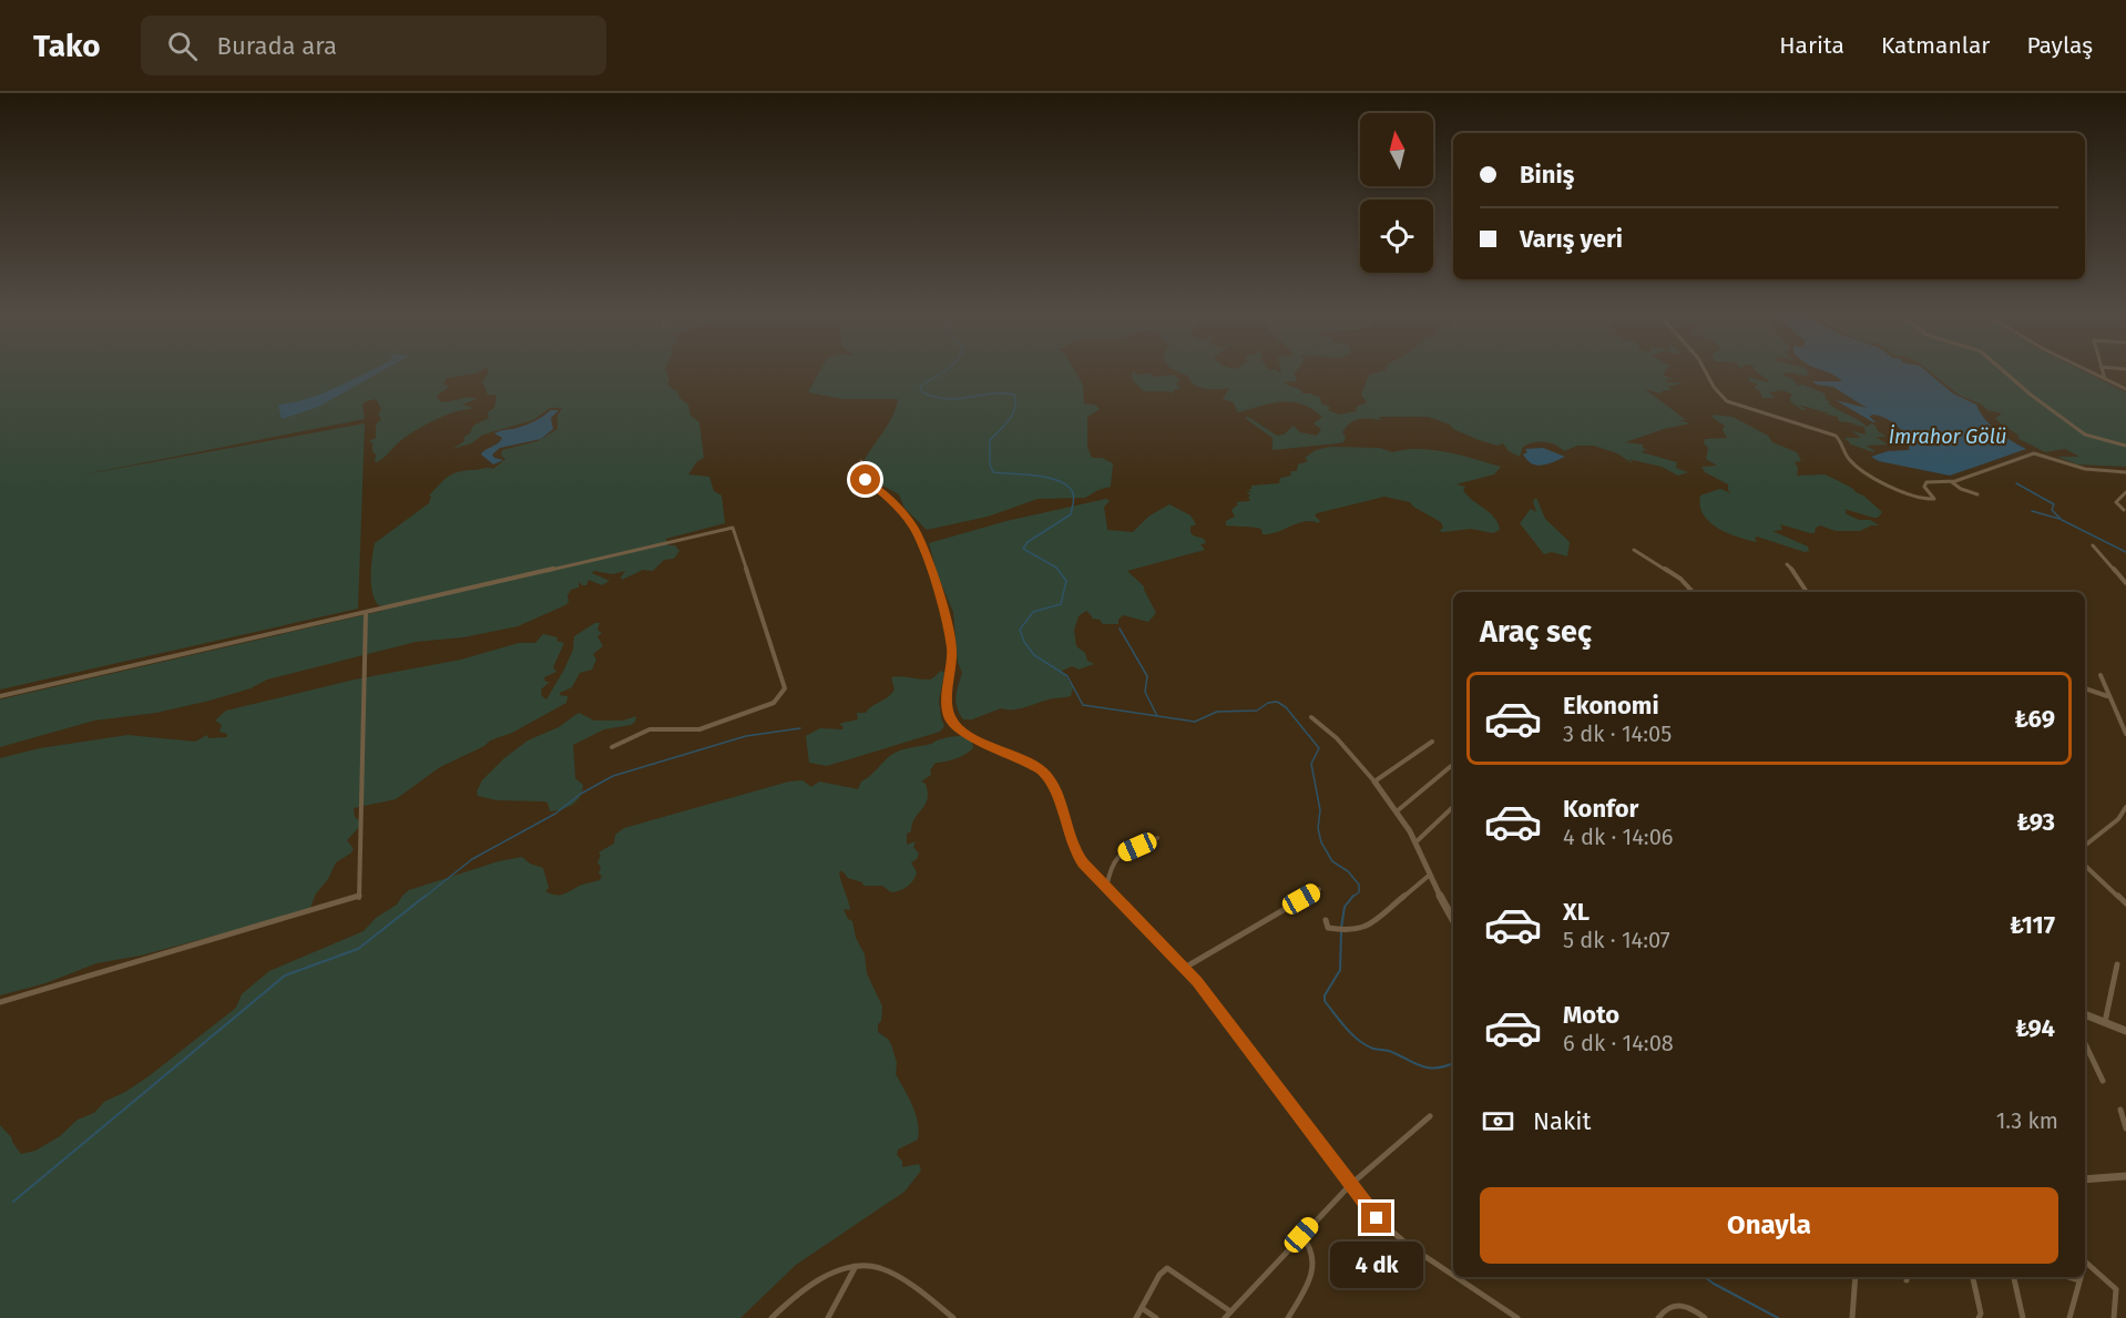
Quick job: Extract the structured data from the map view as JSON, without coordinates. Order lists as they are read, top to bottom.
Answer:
{
  "water": ["İmrahor Gölü"],
  "north": "top",
  "page": {
    "header": "Tako",
    "search": "Burada ara",
    "nav": ["Harita", "Katmanlar", "Paylaş"],
    "banner": ["Biniş", "Varış yeri"],
    "heading": "Araç seç",
    "list": [
      {
        "name": "Ekonomi",
        "note": "3 dk · 14:05",
        "value": "₺69"
      },
      {
        "name": "Konfor",
        "note": "4 dk · 14:06",
        "value": "₺93"
      },
      {
        "name": "XL",
        "note": "5 dk · 14:07",
        "value": "₺117"
      },
      {
        "name": "Moto",
        "note": "6 dk · 14:08",
        "value": "₺94"
      }
    ],
    "pay": ["Nakit", "1.3 km"],
    "buttons": "Onayla",
    "bubble": "4 dk"
  }
}
